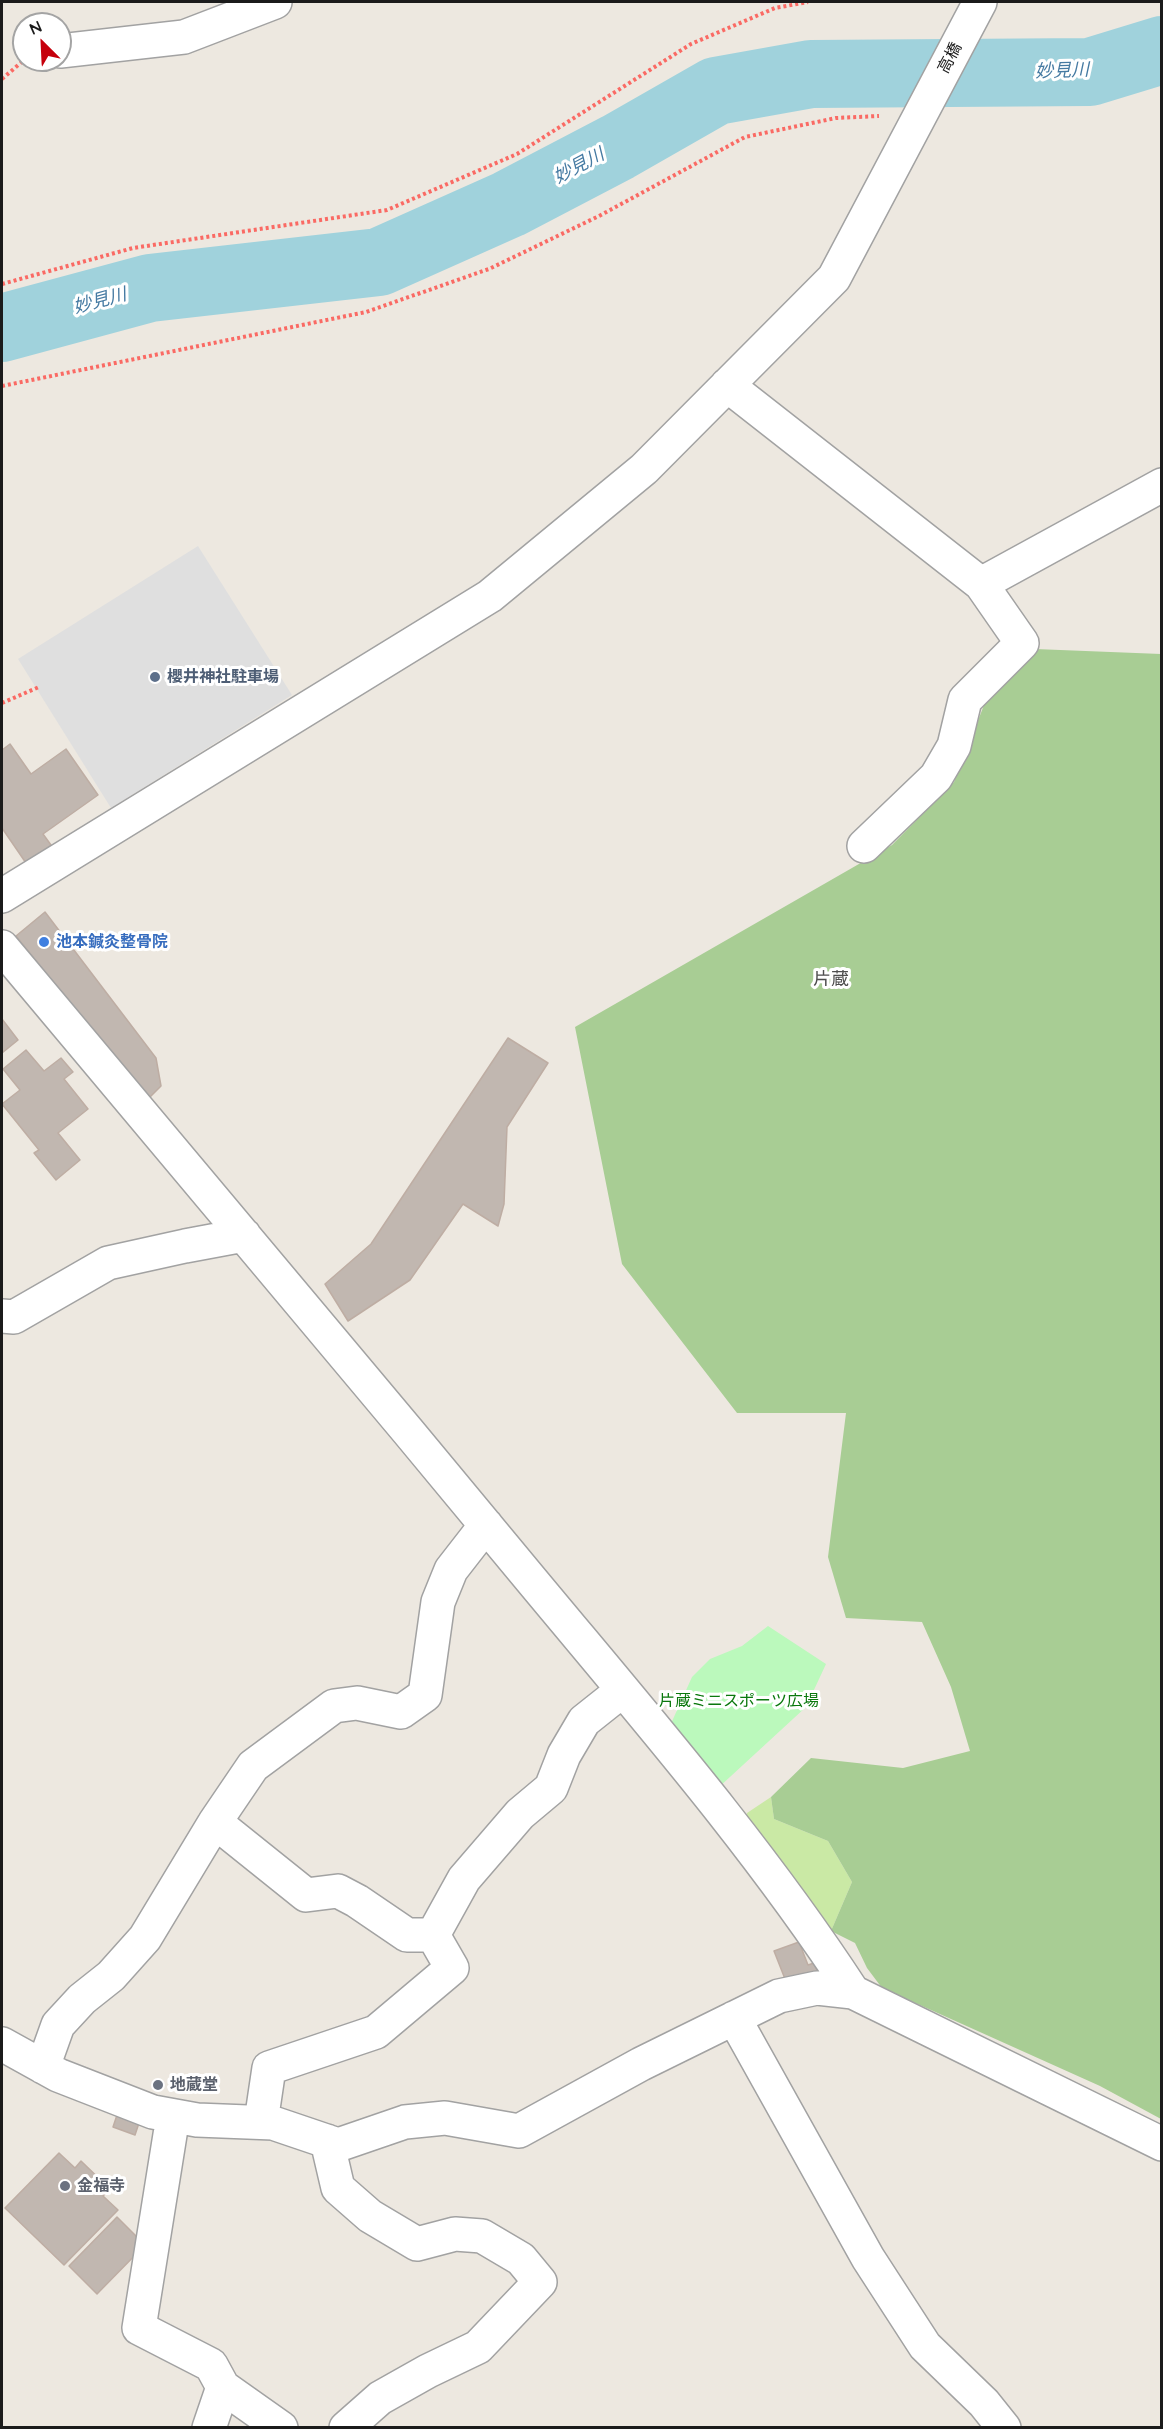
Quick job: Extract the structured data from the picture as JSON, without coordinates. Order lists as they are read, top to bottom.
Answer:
{
  "streets": {
    "street": ["高橋"]
  },
  "districts": ["片蔵"],
  "water": ["妙見川"],
  "parks": ["片蔵ミニスポーツ広場"],
  "places": [
    "櫻井神社駐車場",
    "池本鍼灸整骨院",
    "地蔵堂",
    "金福寺"
  ],
  "north": "top left"
}
